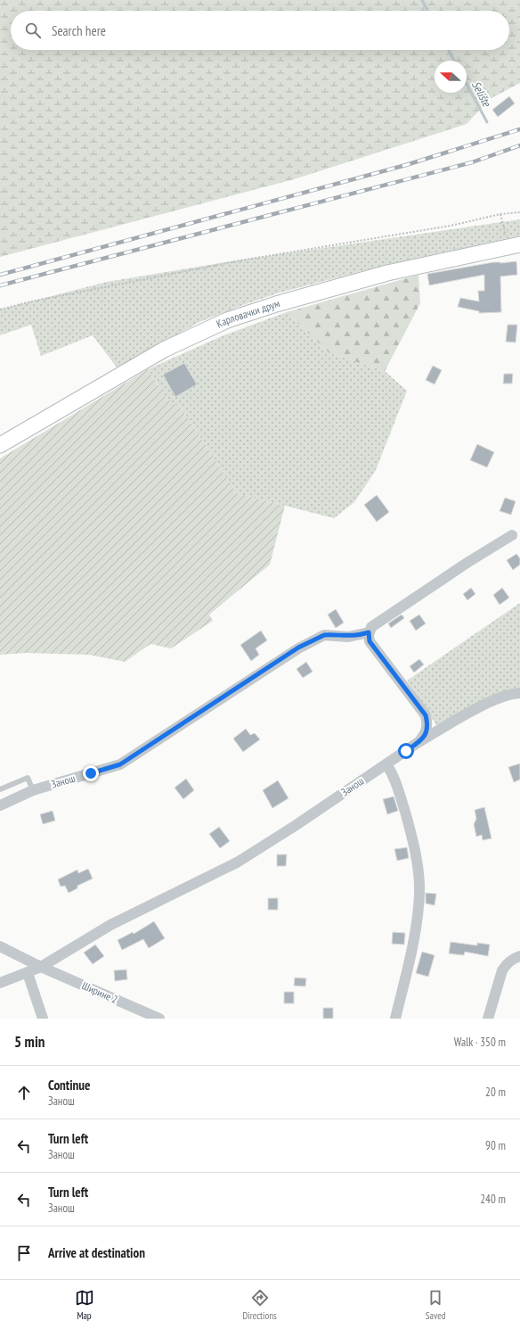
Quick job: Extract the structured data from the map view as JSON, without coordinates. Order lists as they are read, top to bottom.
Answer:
{
  "streets": {
    "main road": ["Карловачки друм"],
    "street": ["Занош", "Ширине 2"]
  },
  "crossings": [
    ["Занош", "Ширине 2"]
  ],
  "water": ["Selište"],
  "north": "left",
  "page": {
    "search": "Search here",
    "heading": ["5 min", "Walk · 350 m"],
    "list": [
      ["Continue", "Занош", "20 m"],
      ["Turn left", "Занош", "90 m"],
      ["Turn left", "Занош", "240 m"],
      "Arrive at destination"
    ],
    "nav": ["Map", "Directions", "Saved"]
  }
}
